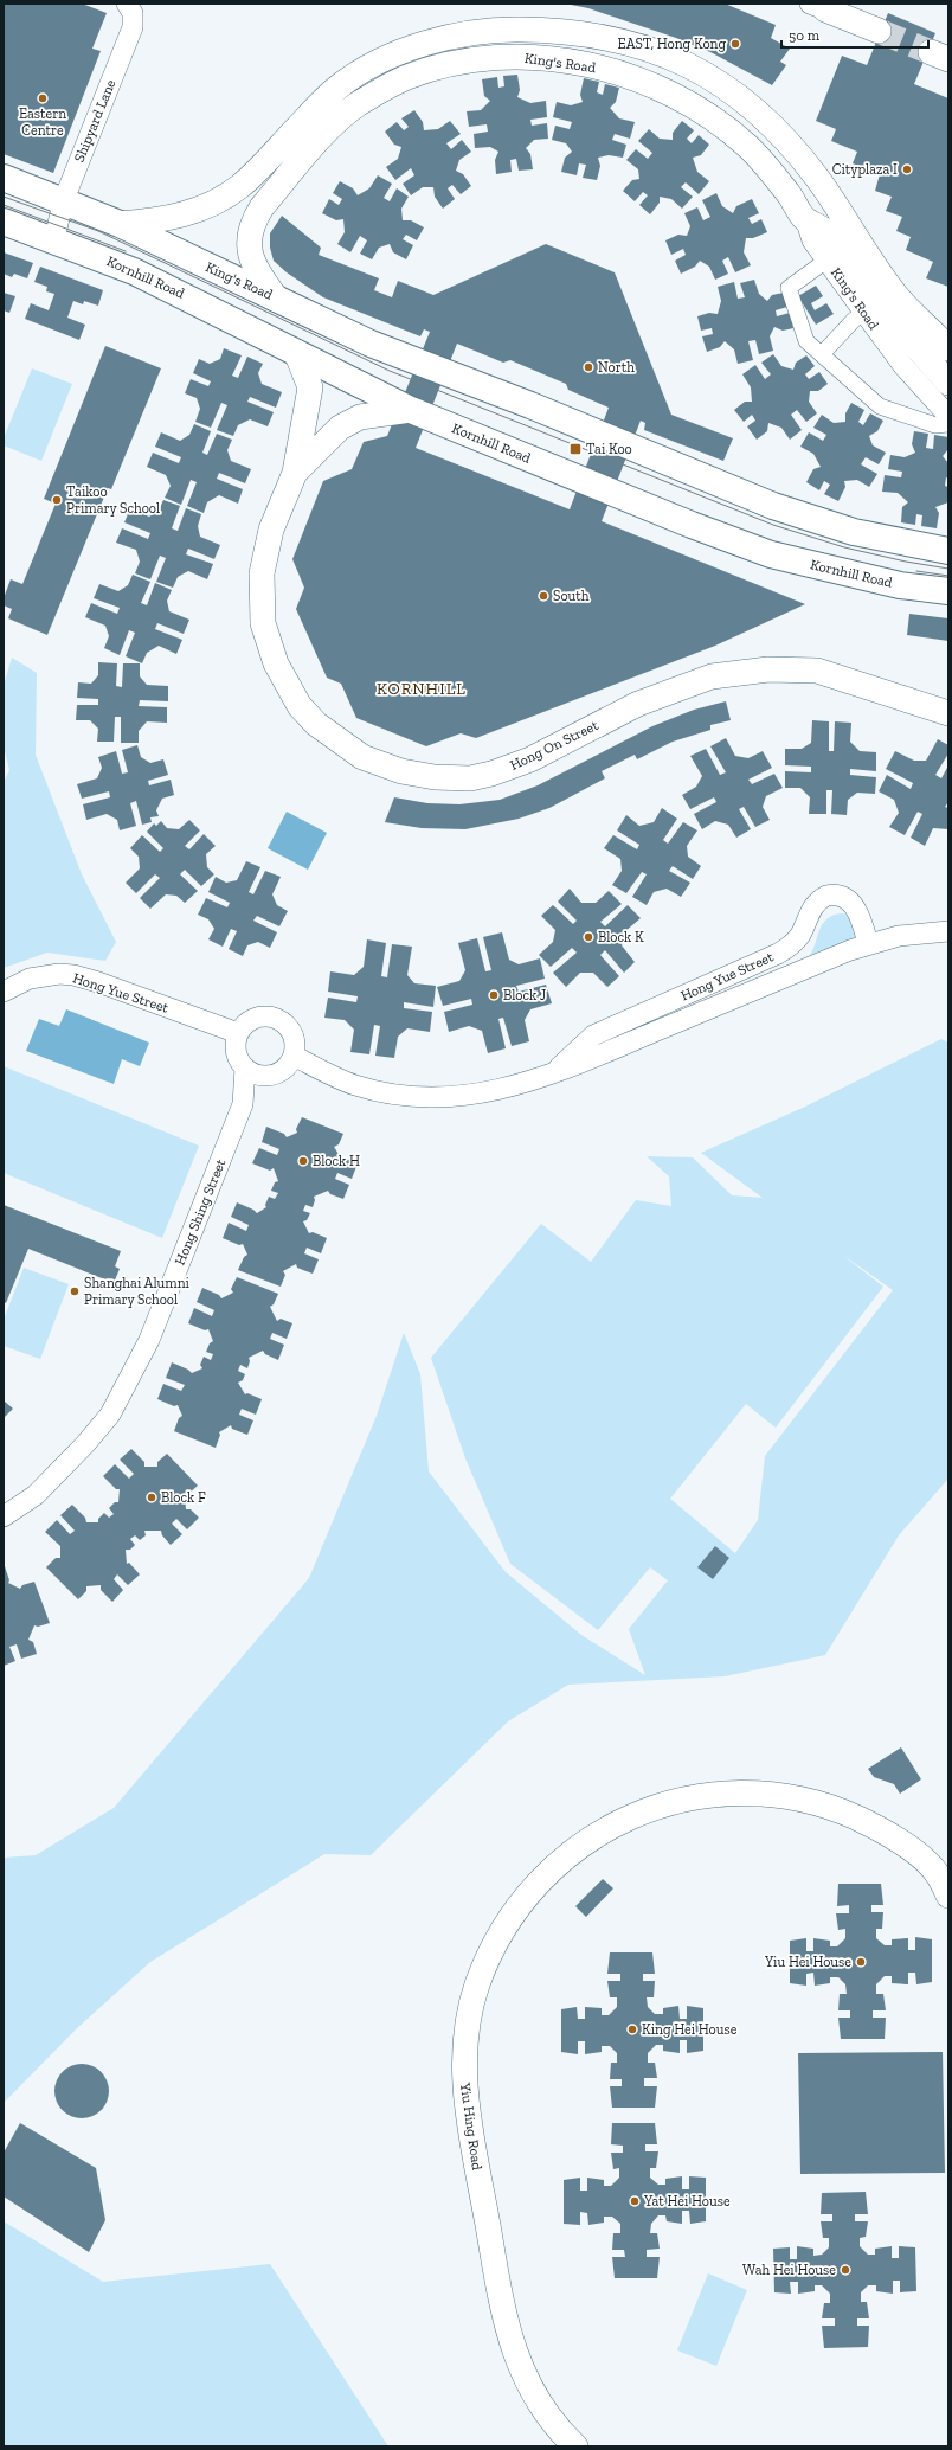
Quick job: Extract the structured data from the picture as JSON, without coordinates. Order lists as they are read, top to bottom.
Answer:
{
  "streets": {
    "main road": ["King's Road", "Kornhill Road"],
    "street": [
      "Shipyard Lane",
      "Hong On Street",
      "Hong Yue Street",
      "Hong Shing Street",
      "Yiu Hing Road"
    ]
  },
  "crossings": [
    ["King's Road", "Shipyard Lane"],
    ["Shipyard Lane", "Kornhill Road"],
    ["Kornhill Road", "Hong On Street"]
  ],
  "districts": ["KORNHILL"],
  "places": {
    "other": [
      "EAST, Hong Kong",
      "Eastern Centre",
      "Cityplaza I",
      "North",
      "Taikoo Primary School",
      "South",
      "Block K",
      "Block J",
      "Block H",
      "Shanghai Alumni Primary School",
      "Block F",
      "Yiu Hei House",
      "King Hei House",
      "Yat Hei House",
      "Wah Hei House"
    ],
    "transit": ["Tai Koo"]
  },
  "scale_bar": "50 m"
}
